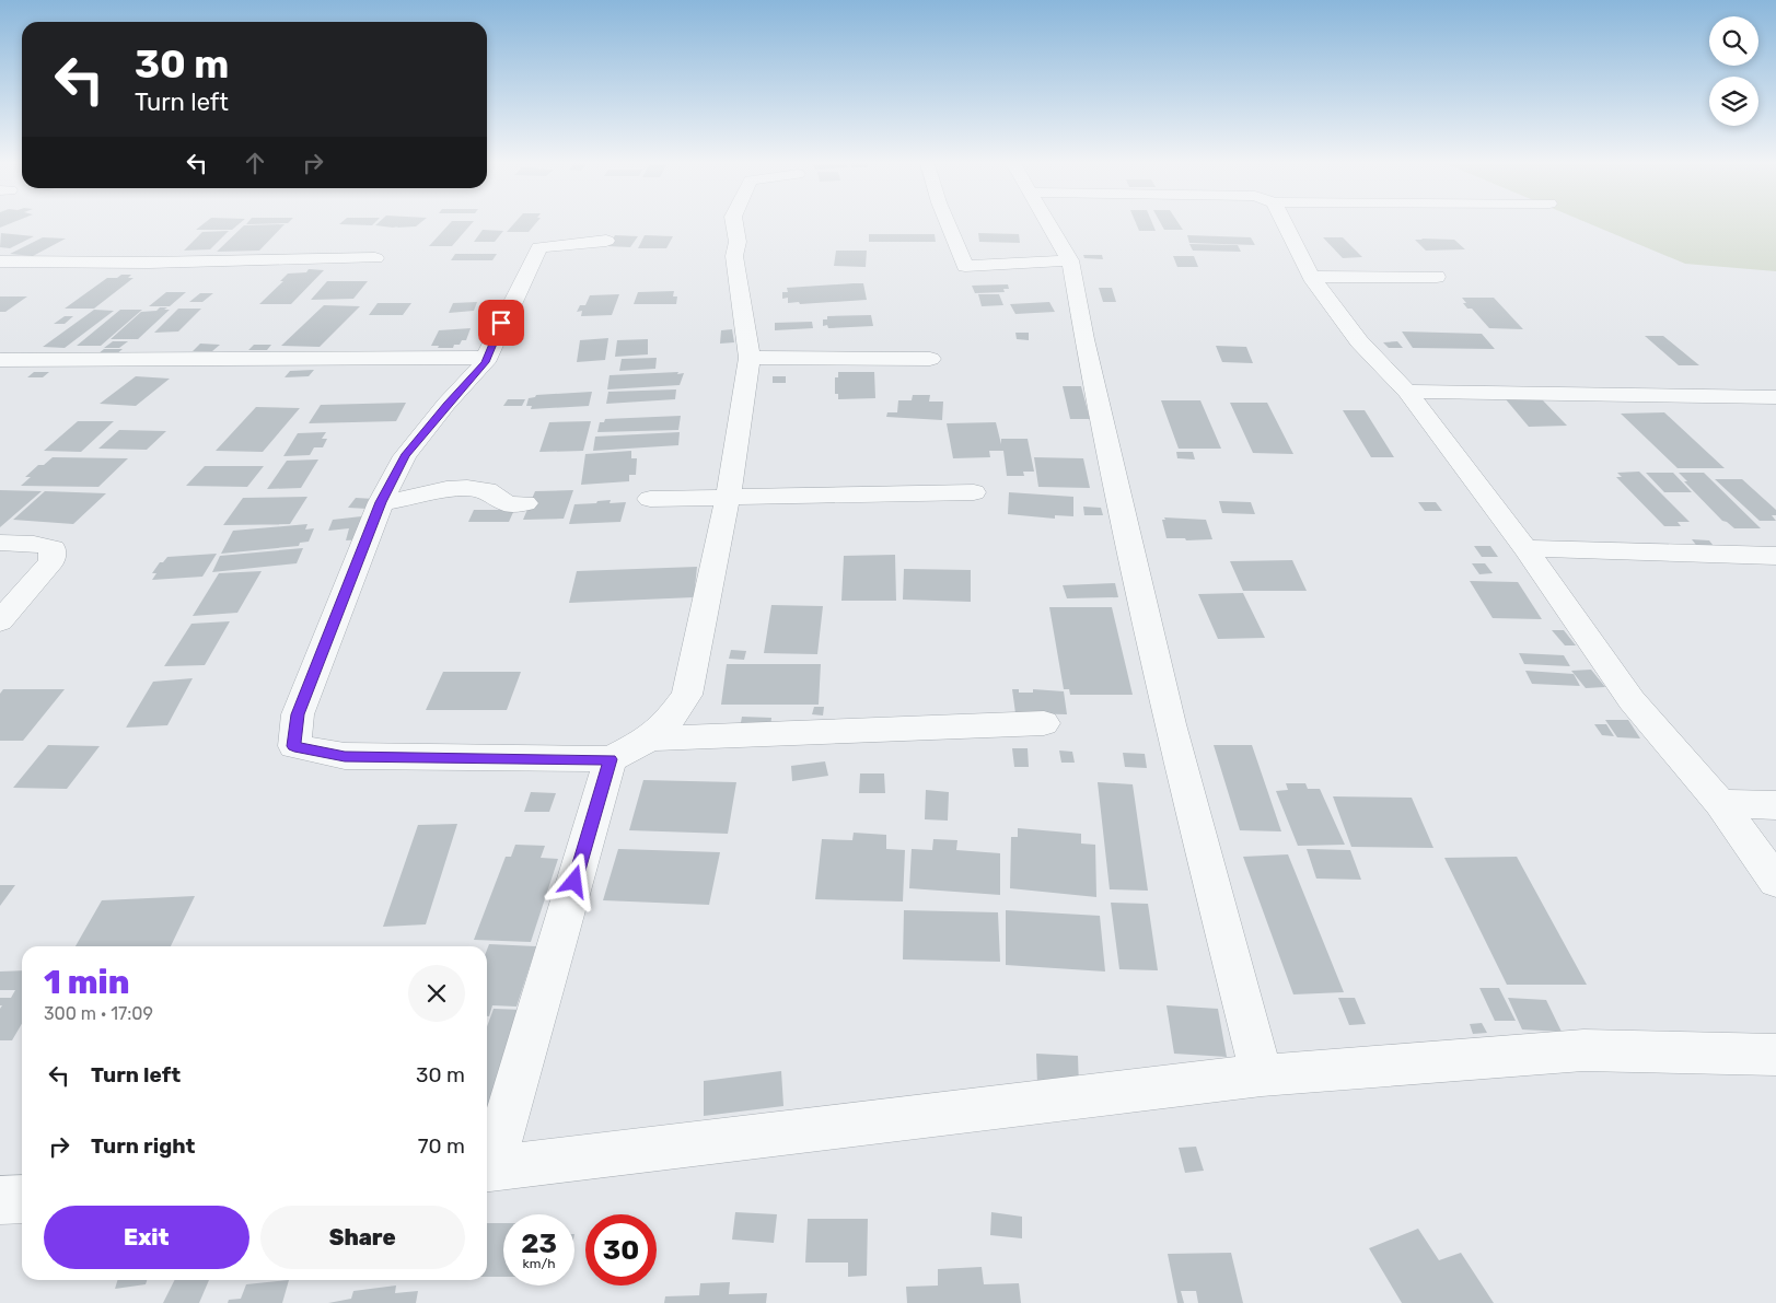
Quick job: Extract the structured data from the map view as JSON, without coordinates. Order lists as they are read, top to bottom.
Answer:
{
  "page": {
    "turn": ["30 m", "Turn left"],
    "heading": ["1 min", "300 m · 17:09"],
    "list": [
      {
        "name": "Turn left",
        "value": "30 m"
      },
      {
        "name": "Turn right",
        "value": "70 m"
      }
    ],
    "buttons": ["Exit", "Share"],
    "speed": "23 km/h",
    "limit": "30"
  }
}
